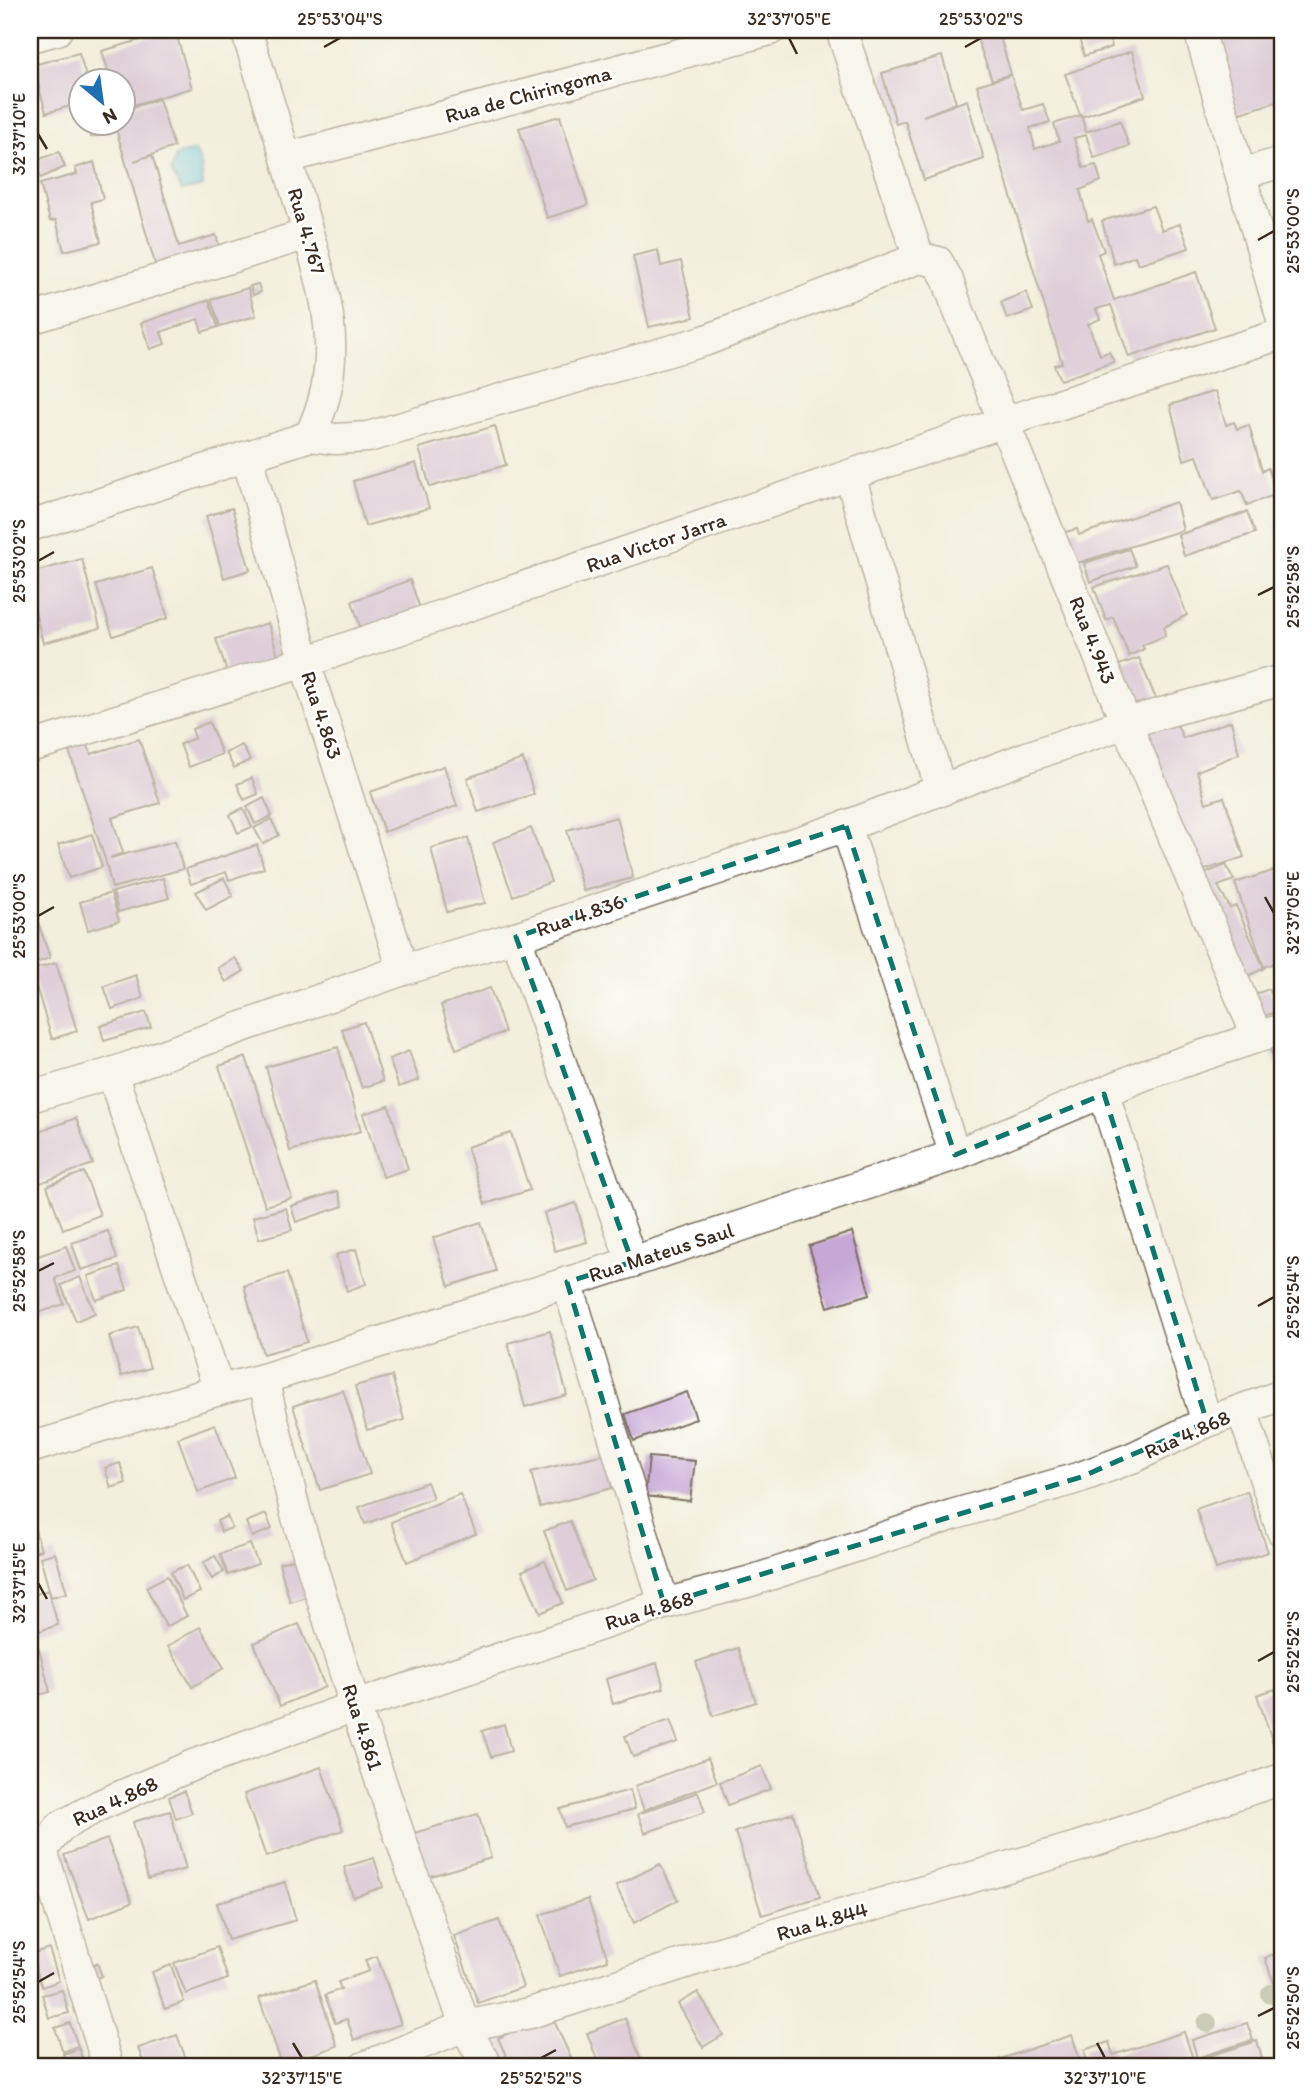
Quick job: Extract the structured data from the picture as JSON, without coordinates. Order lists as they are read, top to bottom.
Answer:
{
  "streets": {
    "street": [
      "Rua de Chiringoma",
      "Rua 4.767",
      "Rua Victor Jarra",
      "Rua 4.943",
      "Rua 4.863",
      "Rua 4.836",
      "Rua Mateus Saul",
      "Rua 4.868",
      "Rua 4.861",
      "Rua 4.844"
    ]
  },
  "crossings": [
    ["Rua de Chiringoma", "Rua 4.767"],
    ["Rua Victor Jarra", "Rua 4.943"],
    ["Rua Victor Jarra", "Rua 4.863"],
    ["Rua 4.943", "Rua 4.836"],
    ["Rua 4.943", "Rua Mateus Saul"],
    ["Rua 4.863", "Rua 4.836"],
    ["Rua Mateus Saul", "Rua 4.861"],
    ["Rua 4.868", "Rua 4.861"],
    ["Rua 4.861", "Rua 4.844"]
  ],
  "north": "bottom right",
  "coordinates": [
    "25°53'04\"S",
    "32°37'05\"E",
    "25°53'02\"S",
    "32°37'10\"E",
    "25°53'00\"S",
    "25°52'58\"S",
    "25°52'54\"S",
    "32°37'15\"E",
    "25°52'52\"S",
    "25°52'50\"S"
  ]
}
